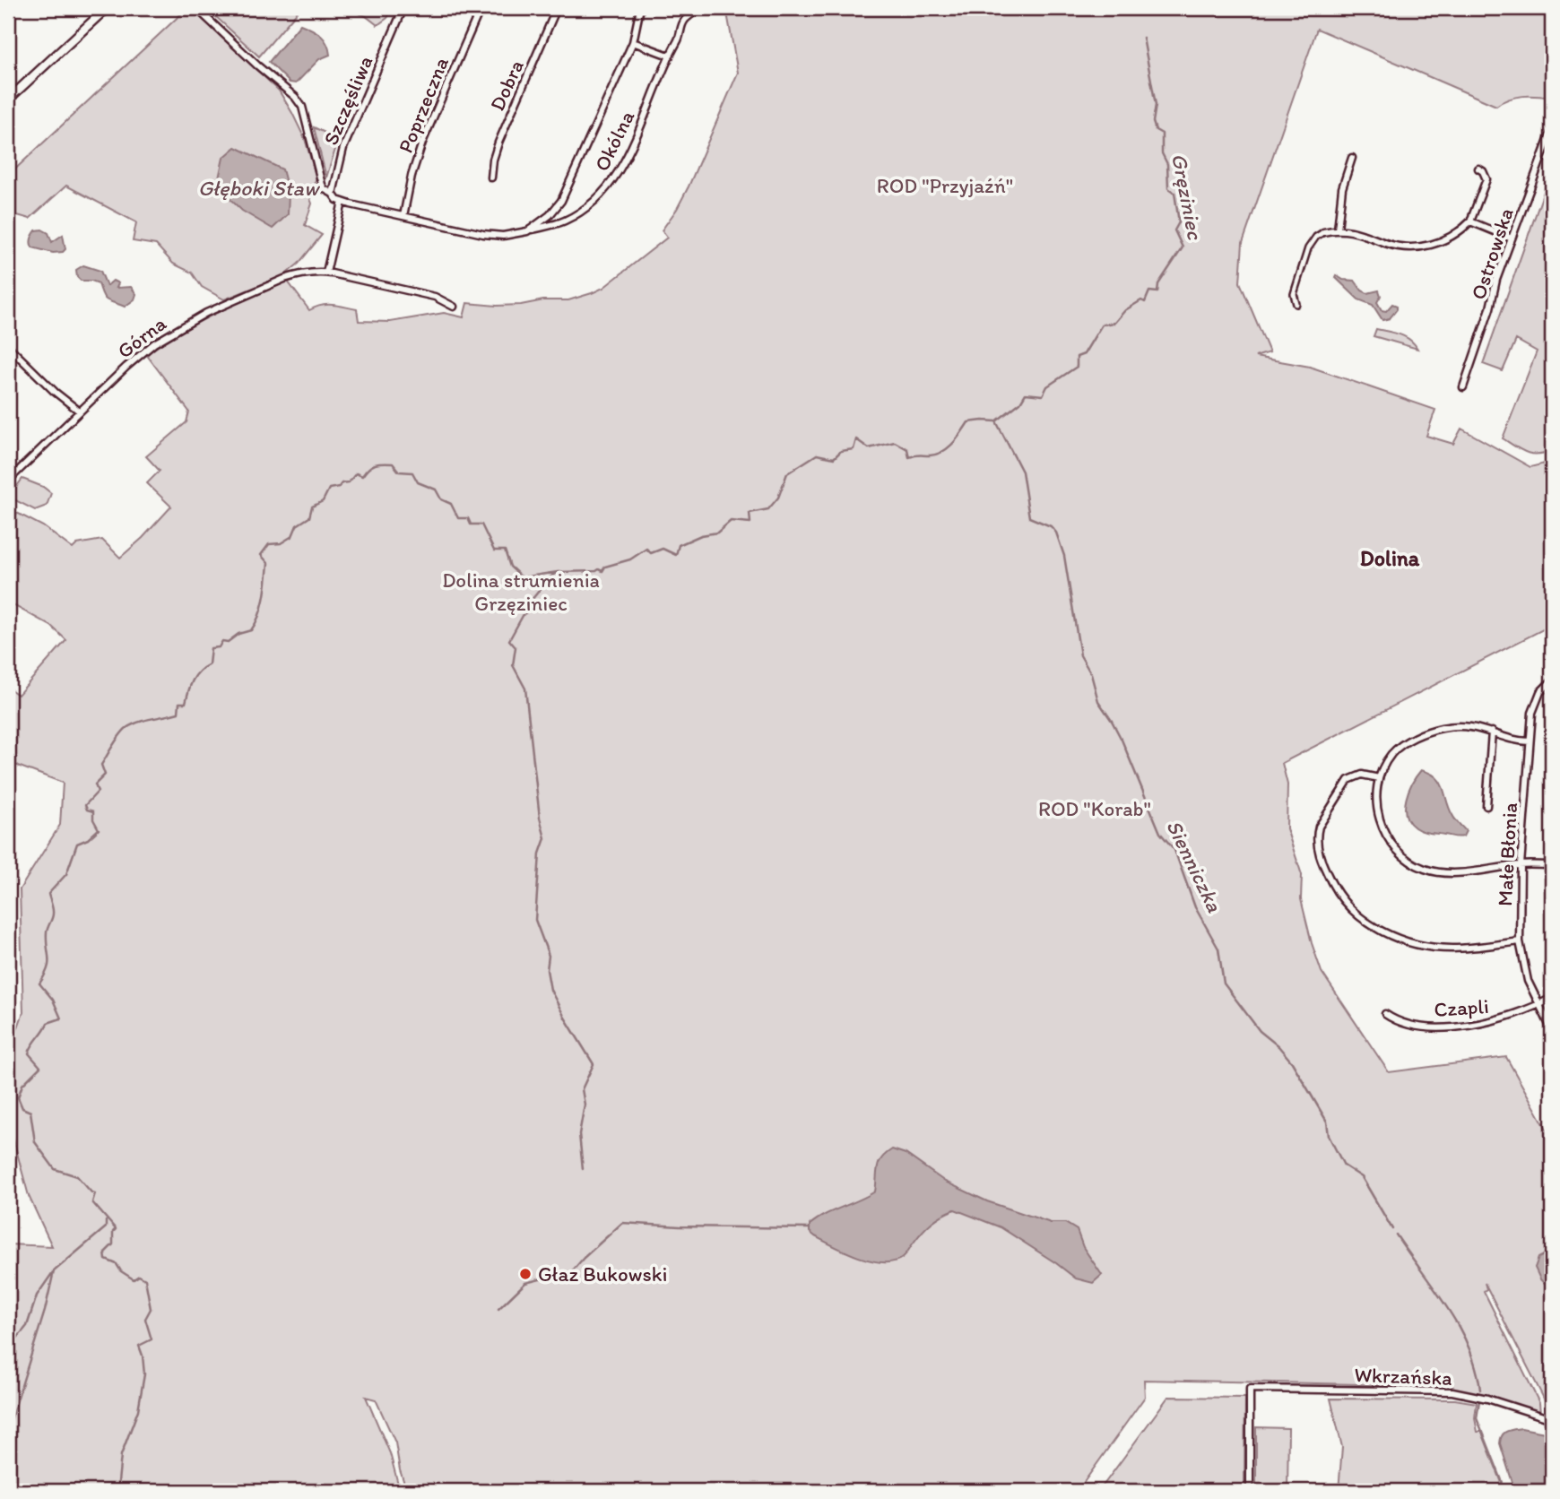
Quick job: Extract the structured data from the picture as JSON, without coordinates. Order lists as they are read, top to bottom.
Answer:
{
  "streets": {
    "street": [
      "Dobra",
      "Szczęśliwa",
      "Poprzeczna",
      "Okólna",
      "Ostrowska",
      "Górna",
      "Małe Błonia",
      "Czapli",
      "Wkrzańska"
    ]
  },
  "crossings": [
    ["Poprzeczna", "Okólna"],
    ["Małe Błonia", "Czapli"]
  ],
  "districts": ["Dolina"],
  "water": ["Głęboki Staw", "Gręziniec", "Sienniczka"],
  "parks": ["ROD \"Przyjaźń\"", "Dolina strumienia Grzęziniec", "ROD \"Korab\""],
  "places": ["Głaz Bukowski"]
}
